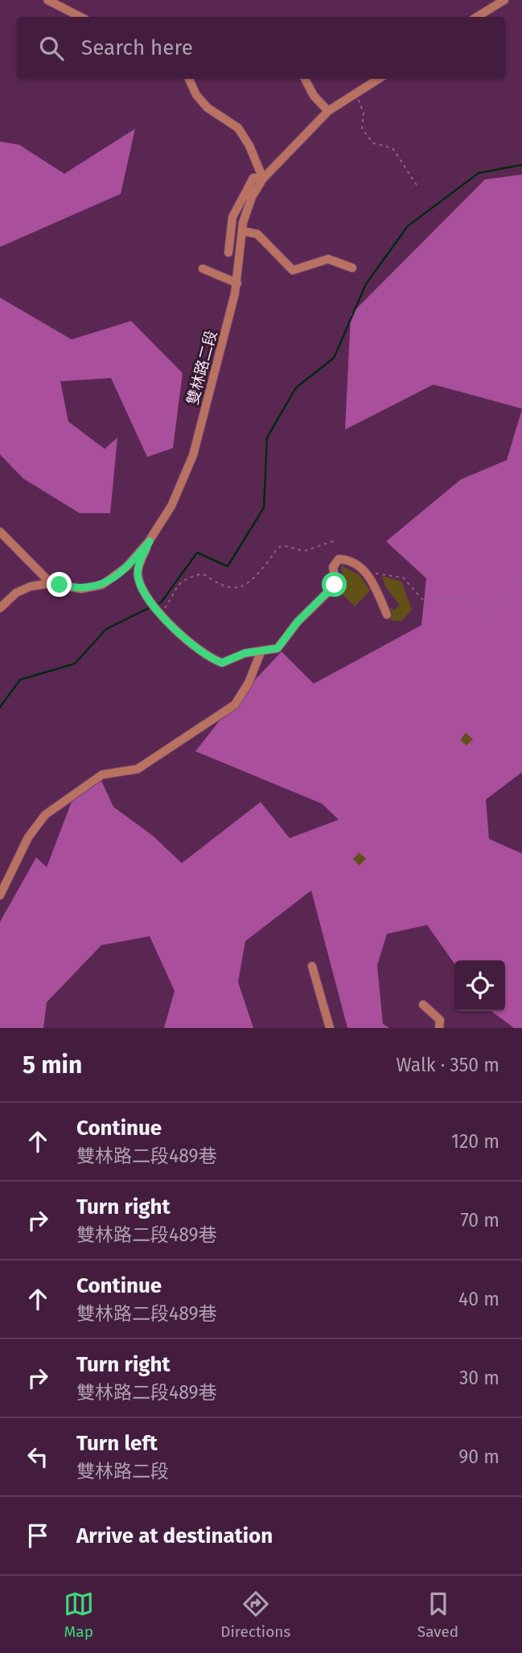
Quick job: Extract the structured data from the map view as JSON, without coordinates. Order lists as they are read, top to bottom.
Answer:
{
  "streets": {
    "street": ["雙林路二段"]
  },
  "page": {
    "search": "Search here",
    "heading": ["5 min", "Walk · 350 m"],
    "list": [
      ["Continue", "雙林路二段489巷", "120 m"],
      ["Turn right", "雙林路二段489巷", "70 m"],
      ["Continue", "雙林路二段489巷", "40 m"],
      ["Turn right", "雙林路二段489巷", "30 m"],
      ["Turn left", "雙林路二段", "90 m"],
      "Arrive at destination"
    ],
    "nav": ["Map", "Directions", "Saved"]
  }
}
